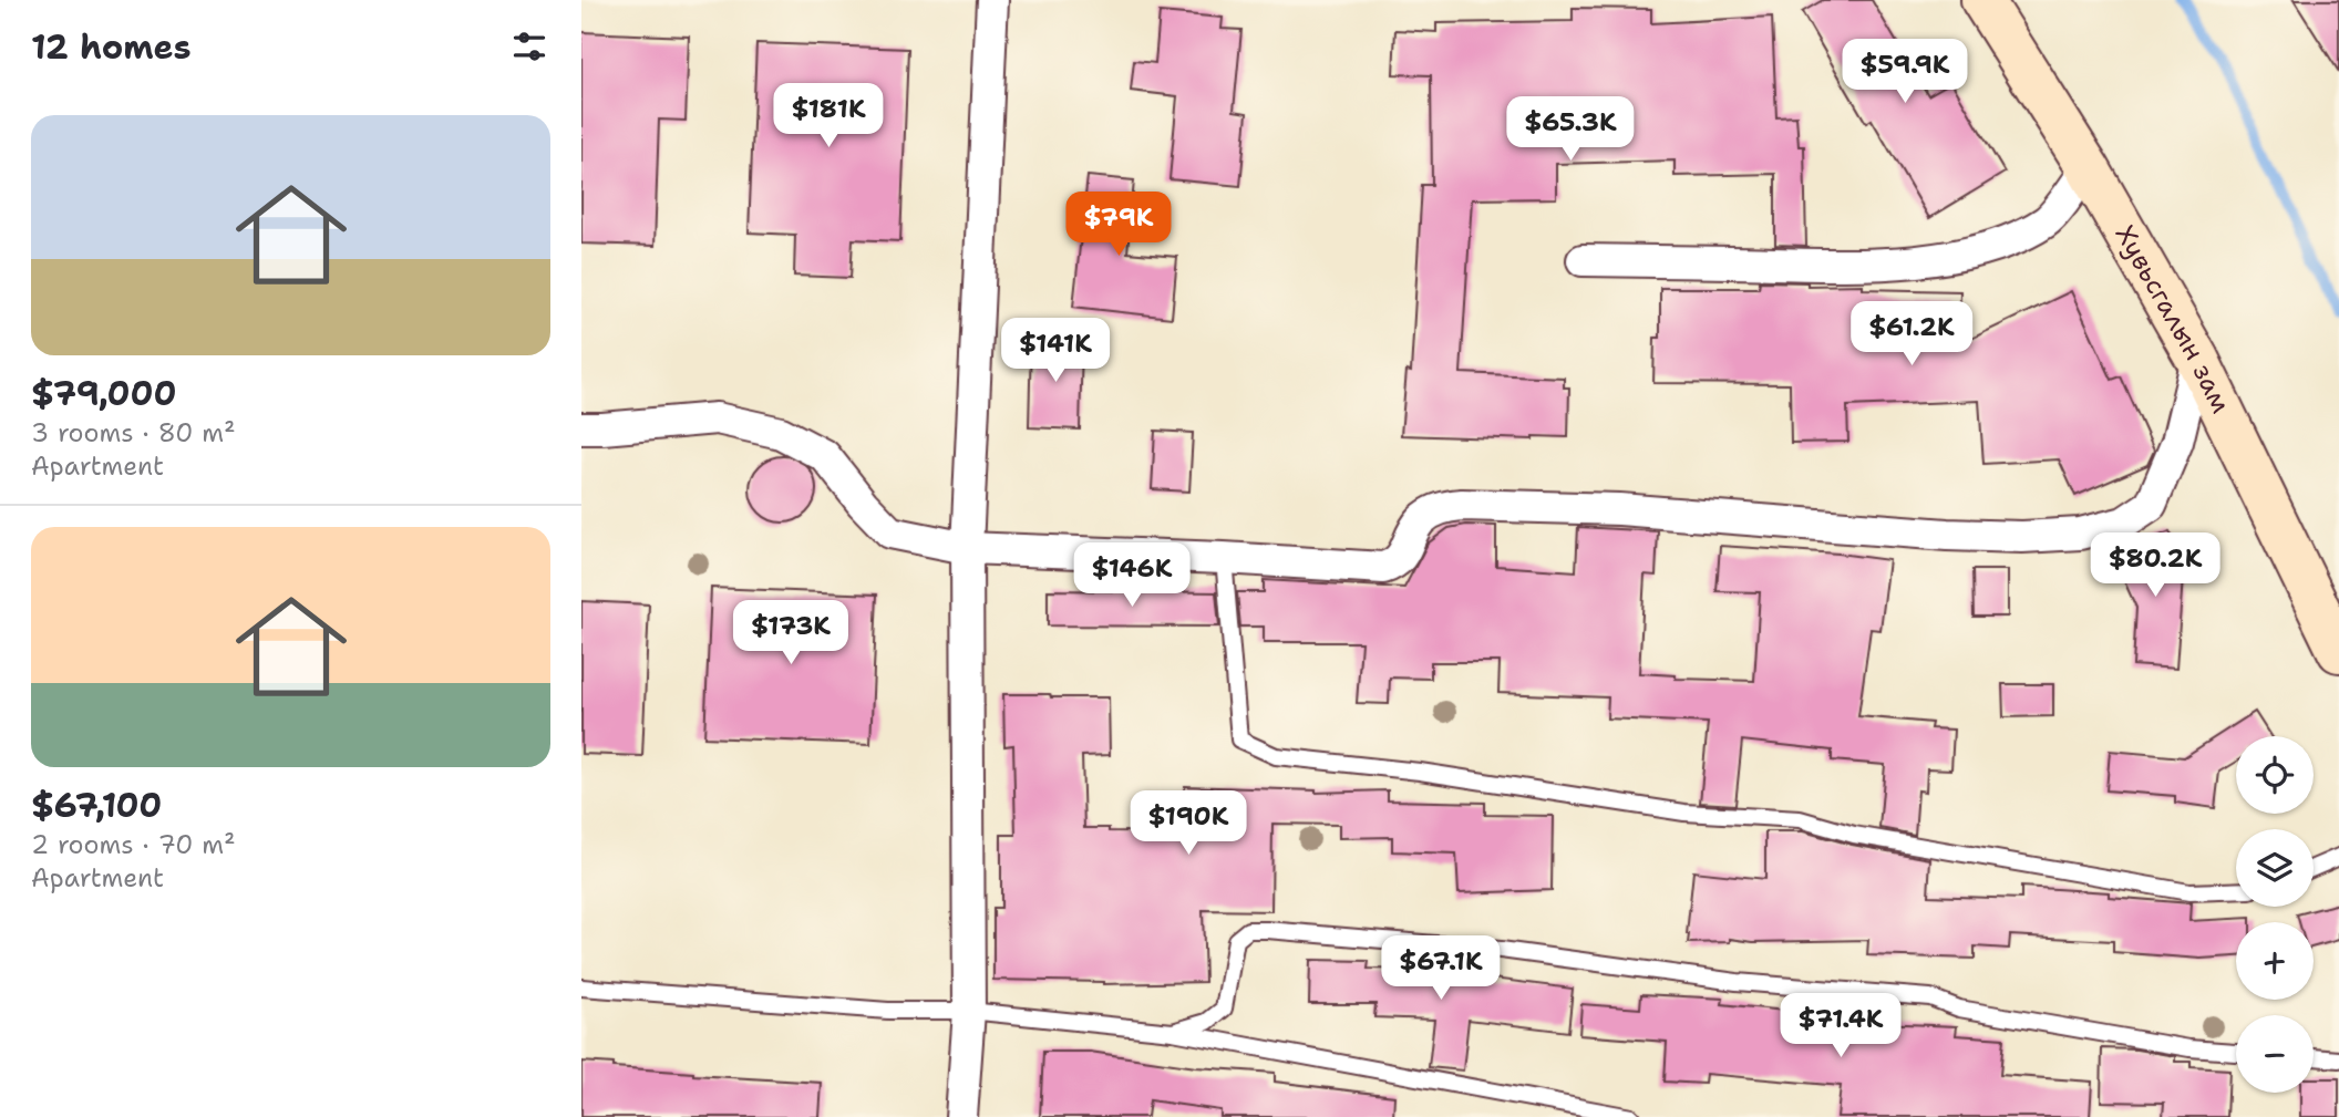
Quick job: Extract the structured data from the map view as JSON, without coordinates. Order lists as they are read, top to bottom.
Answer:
{
  "streets": {
    "main road": ["Хувьсгалын зам"]
  },
  "page": {
    "heading": "12 homes",
    "price": [
      "$59.9K",
      "$181K",
      "$65.3K",
      "$79K",
      "$61.2K",
      "$141K",
      "$80.2K",
      "$146K",
      "$173K",
      "$190K",
      "$67.1K",
      "$71.4K"
    ],
    "list": [
      {
        "name": "$79,000",
        "note": "3 rooms · 80 m² · Apartment"
      },
      {
        "name": "$67,100",
        "note": "2 rooms · 70 m² · Apartment"
      }
    ],
    "map_buttons": ["+", "−"]
  }
}
